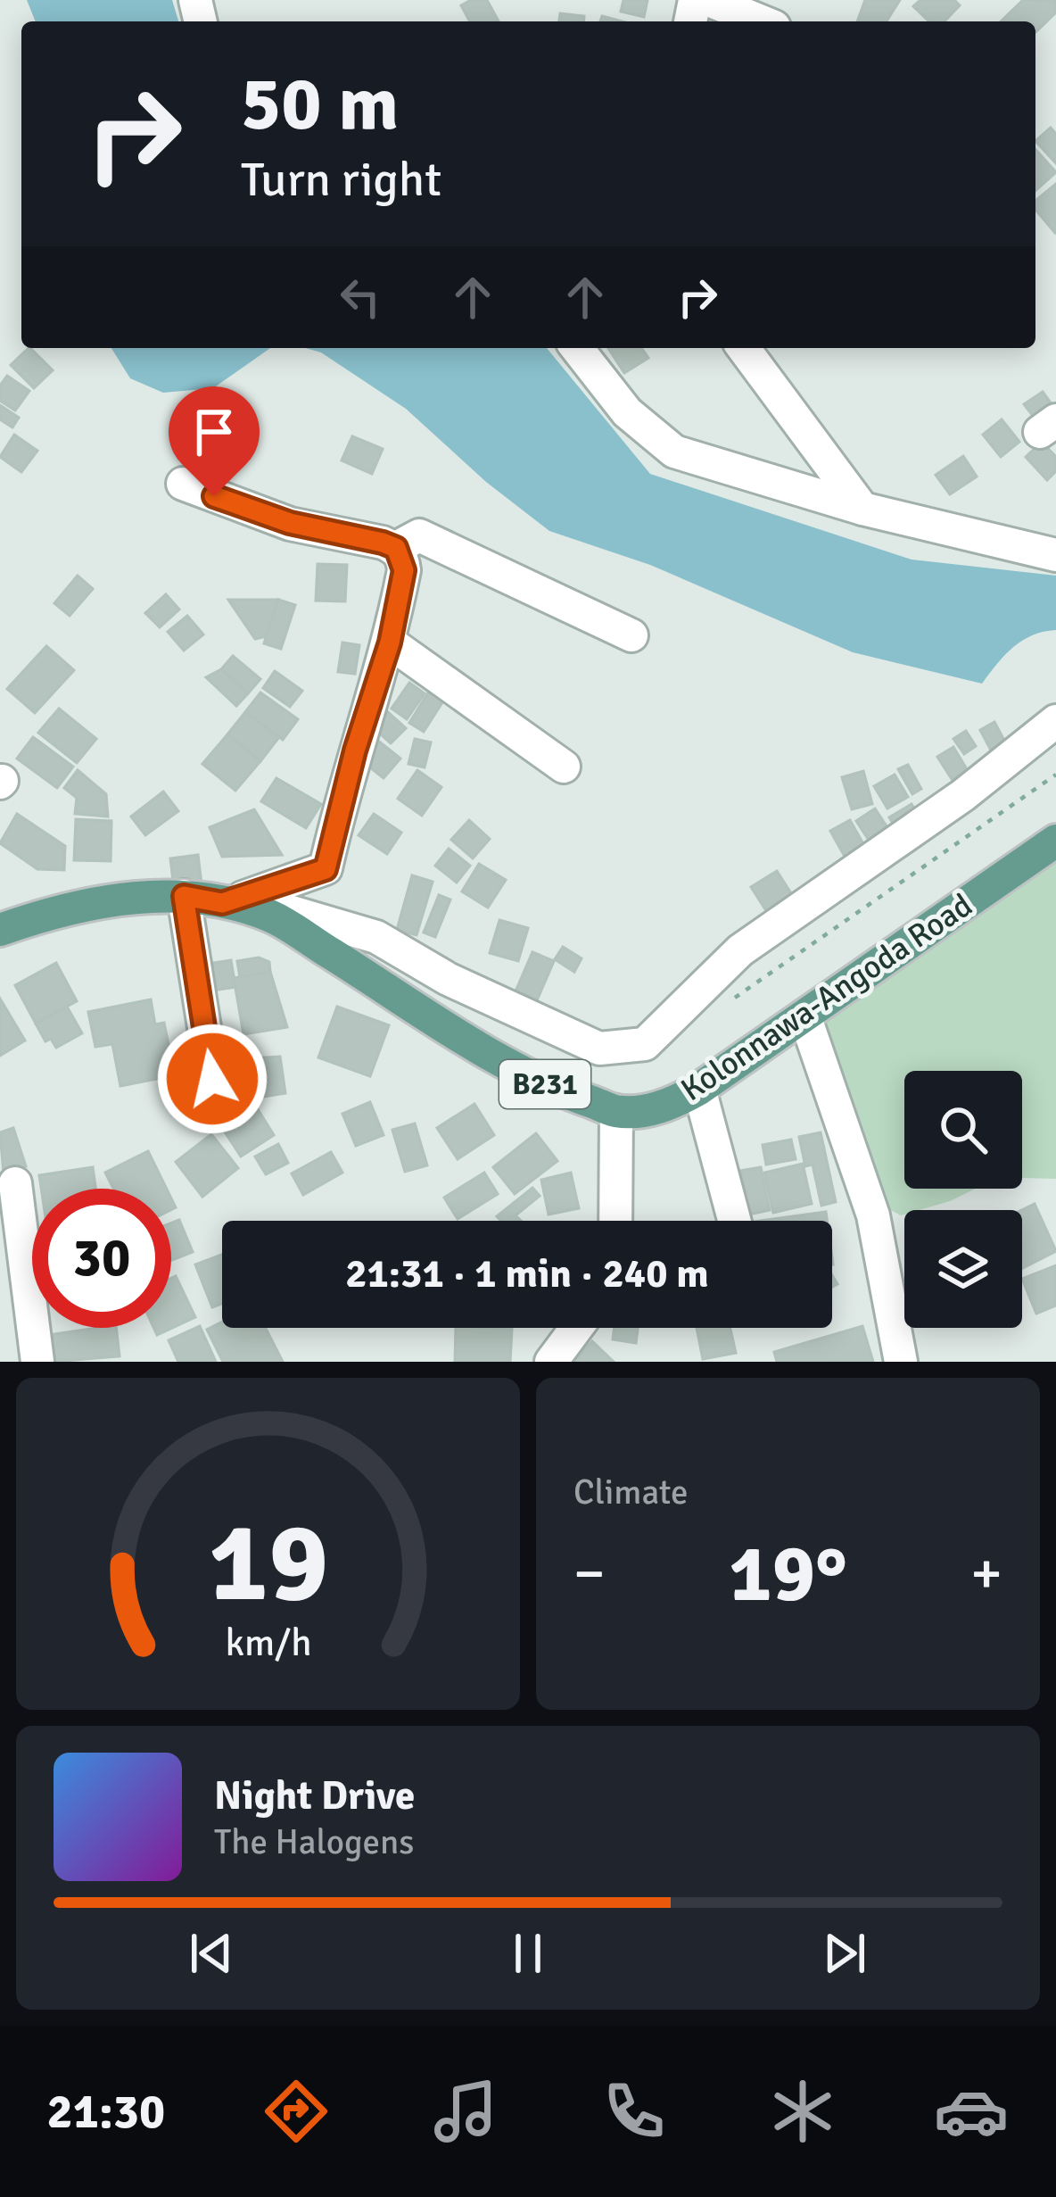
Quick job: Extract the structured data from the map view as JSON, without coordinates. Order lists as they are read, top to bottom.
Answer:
{
  "streets": {
    "main road": ["Kolonnawa-Angoda Road", "B231"]
  },
  "page": {
    "turn": ["50 m", "Turn right"],
    "limit": "30",
    "trip": "21:31 · 1 min · 240 m",
    "tile": "Climate",
    "heat": ["−", "19°", "+"],
    "song": ["Night Drive", "The Halogens"],
    "tabs": "21:30",
    "gauge": ["19", "km/h"]
  }
}
